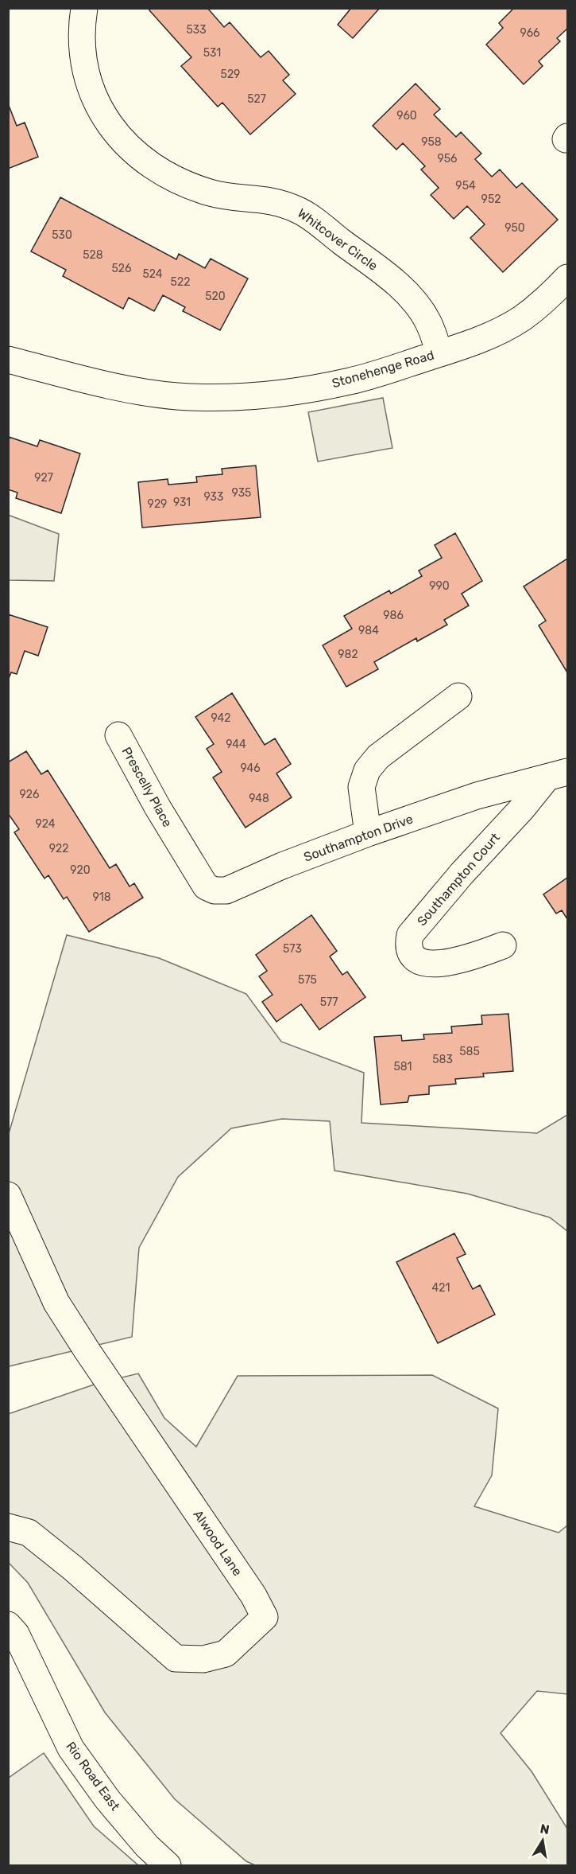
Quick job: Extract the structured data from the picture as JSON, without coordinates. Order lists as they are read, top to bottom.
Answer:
{
  "streets": {
    "street": [
      "Whitcover Circle",
      "Stonehenge Road",
      "Prescelly Place",
      "Southampton Drive",
      "Southampton Court",
      "Alwood Lane",
      "Rio Road East"
    ]
  },
  "crossings": [
    ["Whitcover Circle", "Stonehenge Road"],
    ["Prescelly Place", "Southampton Drive"],
    ["Southampton Drive", "Southampton Court"]
  ],
  "house_numbers": [
    "533",
    "966",
    "531",
    "529",
    "527",
    "960",
    "958",
    "956",
    "954",
    "952",
    "950",
    "530",
    "528",
    "526",
    "524",
    "522",
    "520",
    "927",
    "935",
    "933",
    "931",
    "929",
    "990",
    "986",
    "984",
    "982",
    "942",
    "944",
    "946",
    "926",
    "948",
    "924",
    "922",
    "920",
    "918",
    "573",
    "575",
    "577",
    "585",
    "583",
    "581",
    "421"
  ],
  "north": "top"
}
